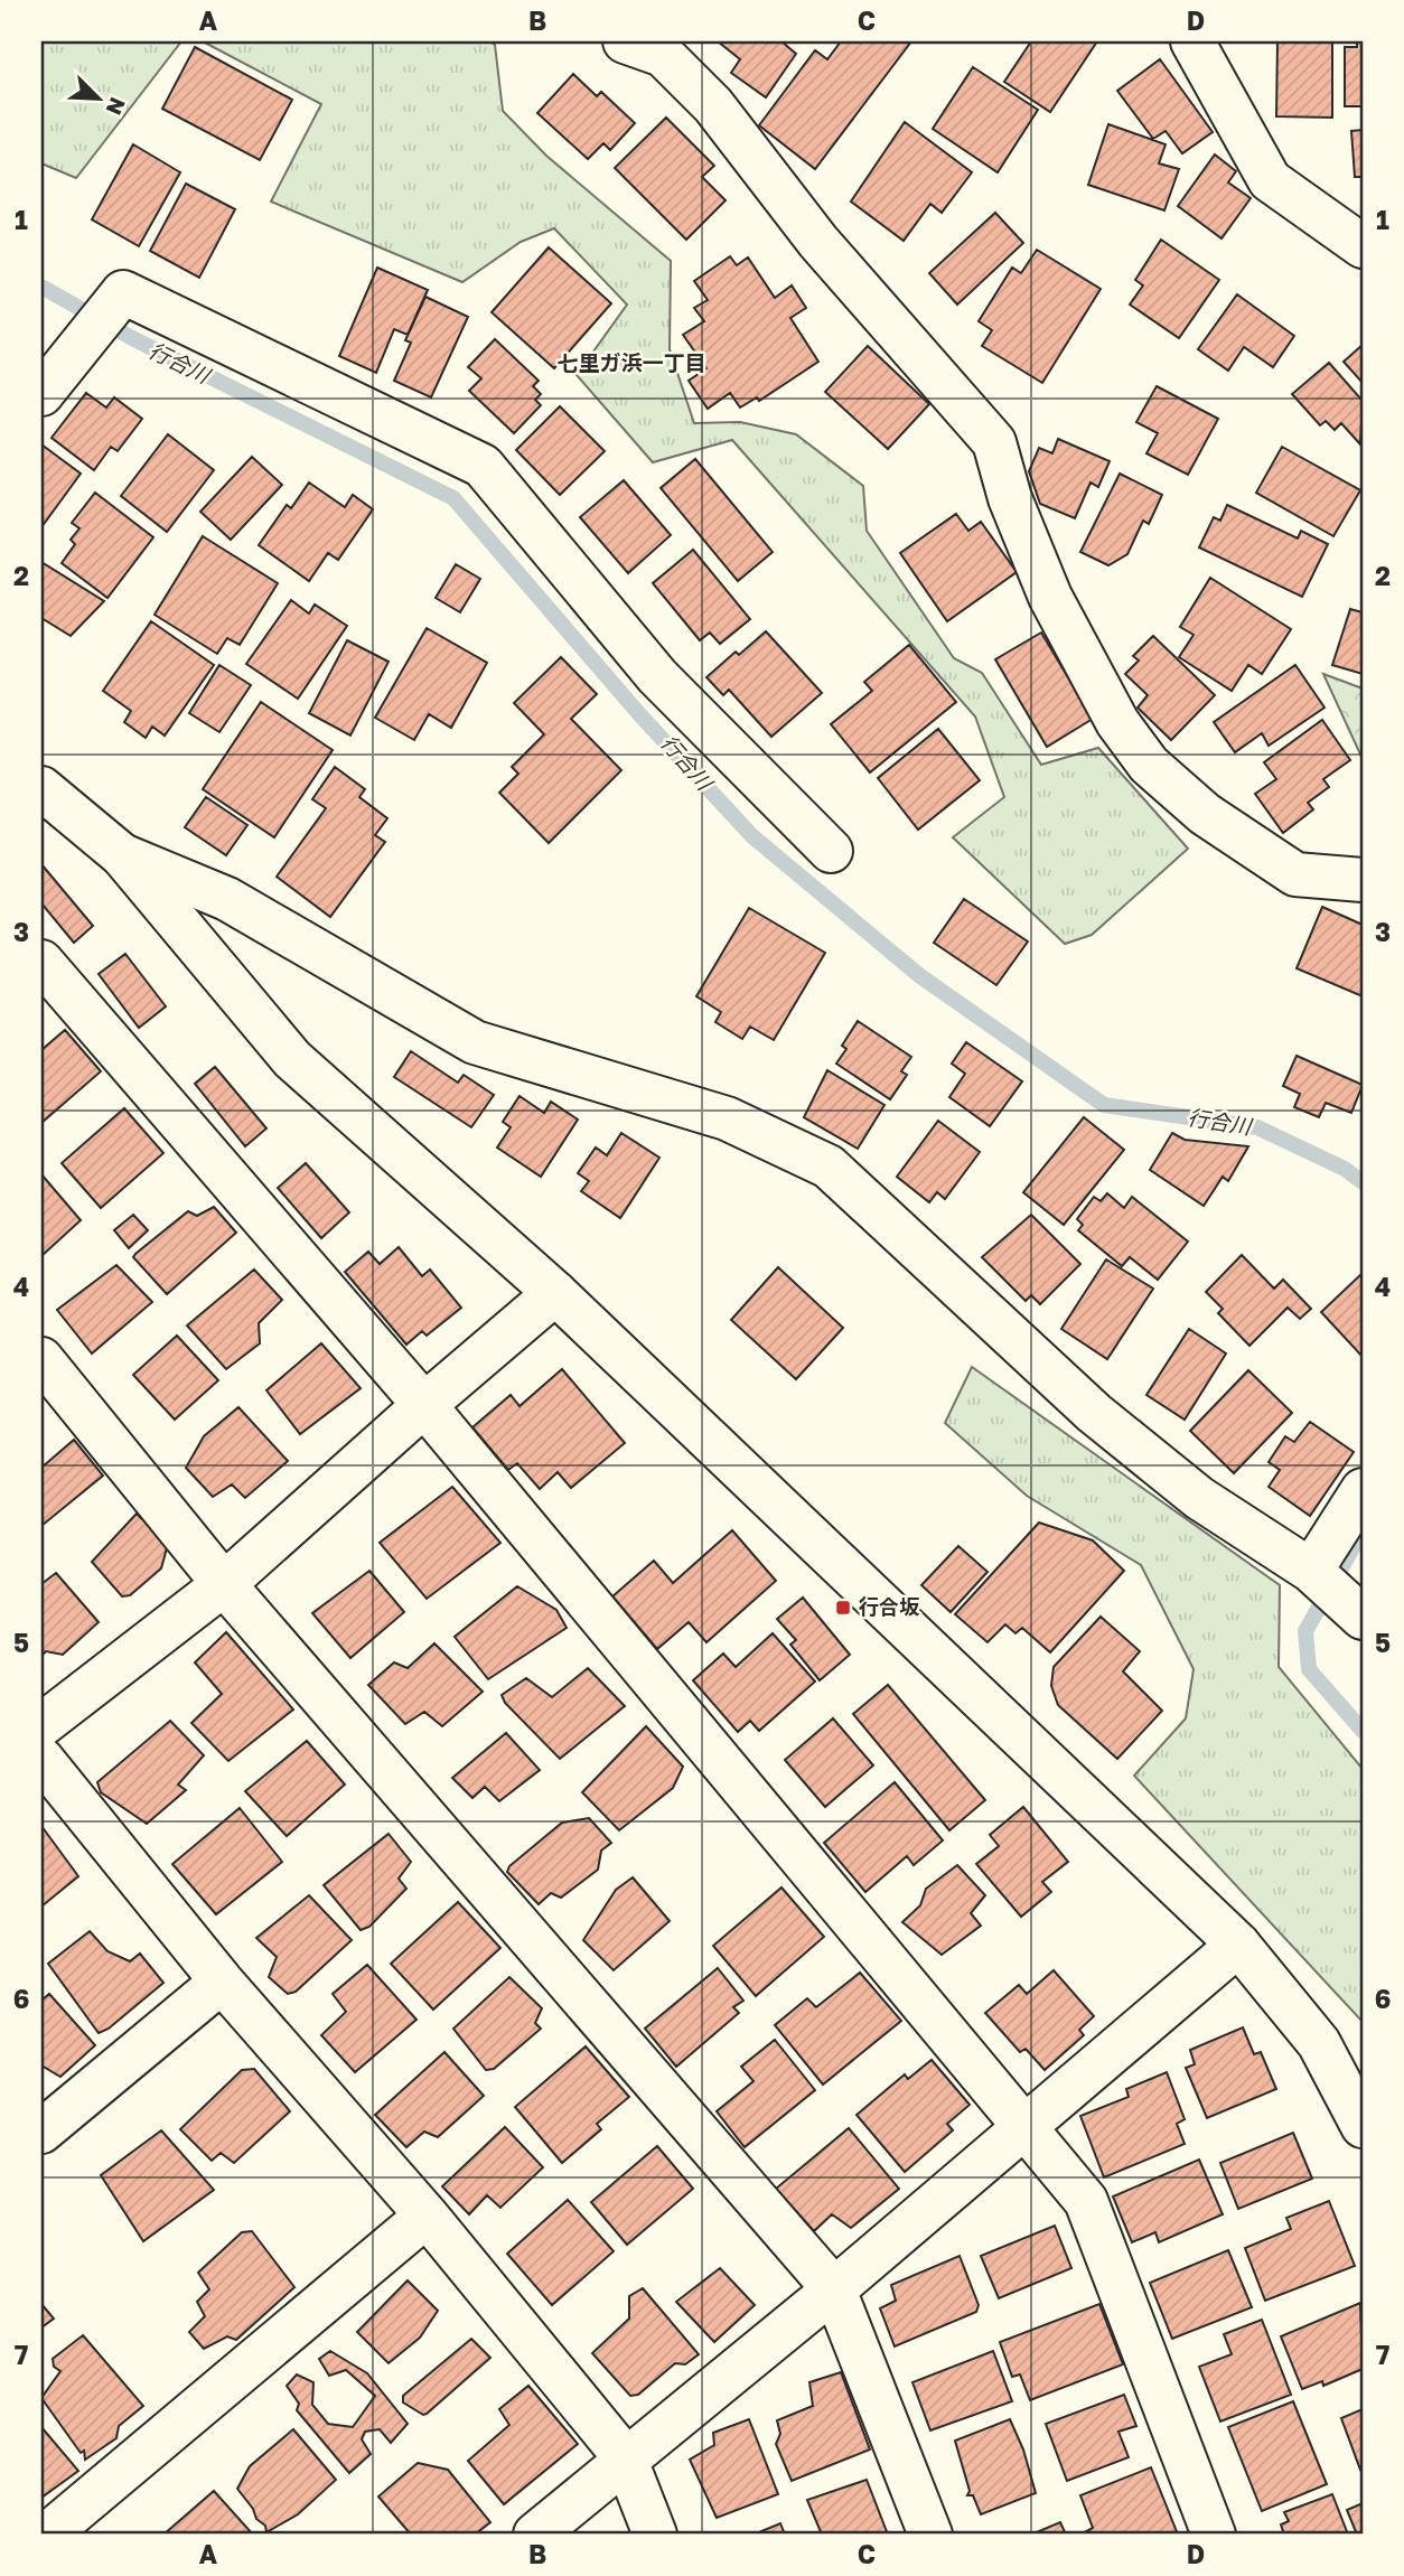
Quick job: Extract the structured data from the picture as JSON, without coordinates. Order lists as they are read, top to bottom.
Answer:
{
  "districts": ["七里ガ浜一丁目"],
  "water": ["行合川"],
  "places": {
    "transit": ["行合坂"]
  },
  "north": "bottom right",
  "grid": {
    "columns": [
      "A",
      "B",
      "C",
      "D"
    ],
    "rows": [
      "1",
      "2",
      "3",
      "4",
      "5",
      "6",
      "7"
    ]
  }
}
